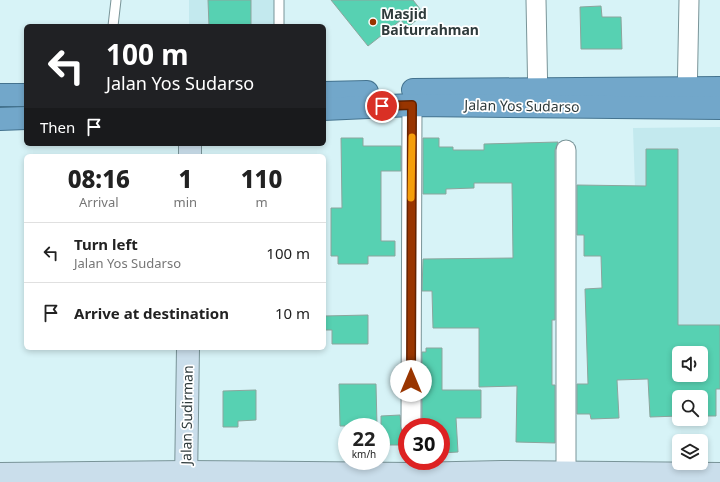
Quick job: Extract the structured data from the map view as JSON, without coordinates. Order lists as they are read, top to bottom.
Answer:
{
  "streets": {
    "highway": ["Jalan Yos Sudarso"],
    "main road": ["Jalan Sudirman"]
  },
  "places": ["Masjid Baiturrahman"],
  "page": {
    "turn": ["100 m", "Jalan Yos Sudarso"],
    "then": "Then",
    "eta": [
      "08:16",
      "Arrival",
      "1",
      "min",
      "110",
      "m"
    ],
    "list": [
      {
        "name": "Turn left",
        "note": "Jalan Yos Sudarso",
        "value": "100 m"
      },
      {
        "name": "Arrive at destination",
        "value": "10 m"
      }
    ],
    "speed": "22 km/h",
    "limit": "30"
  }
}
